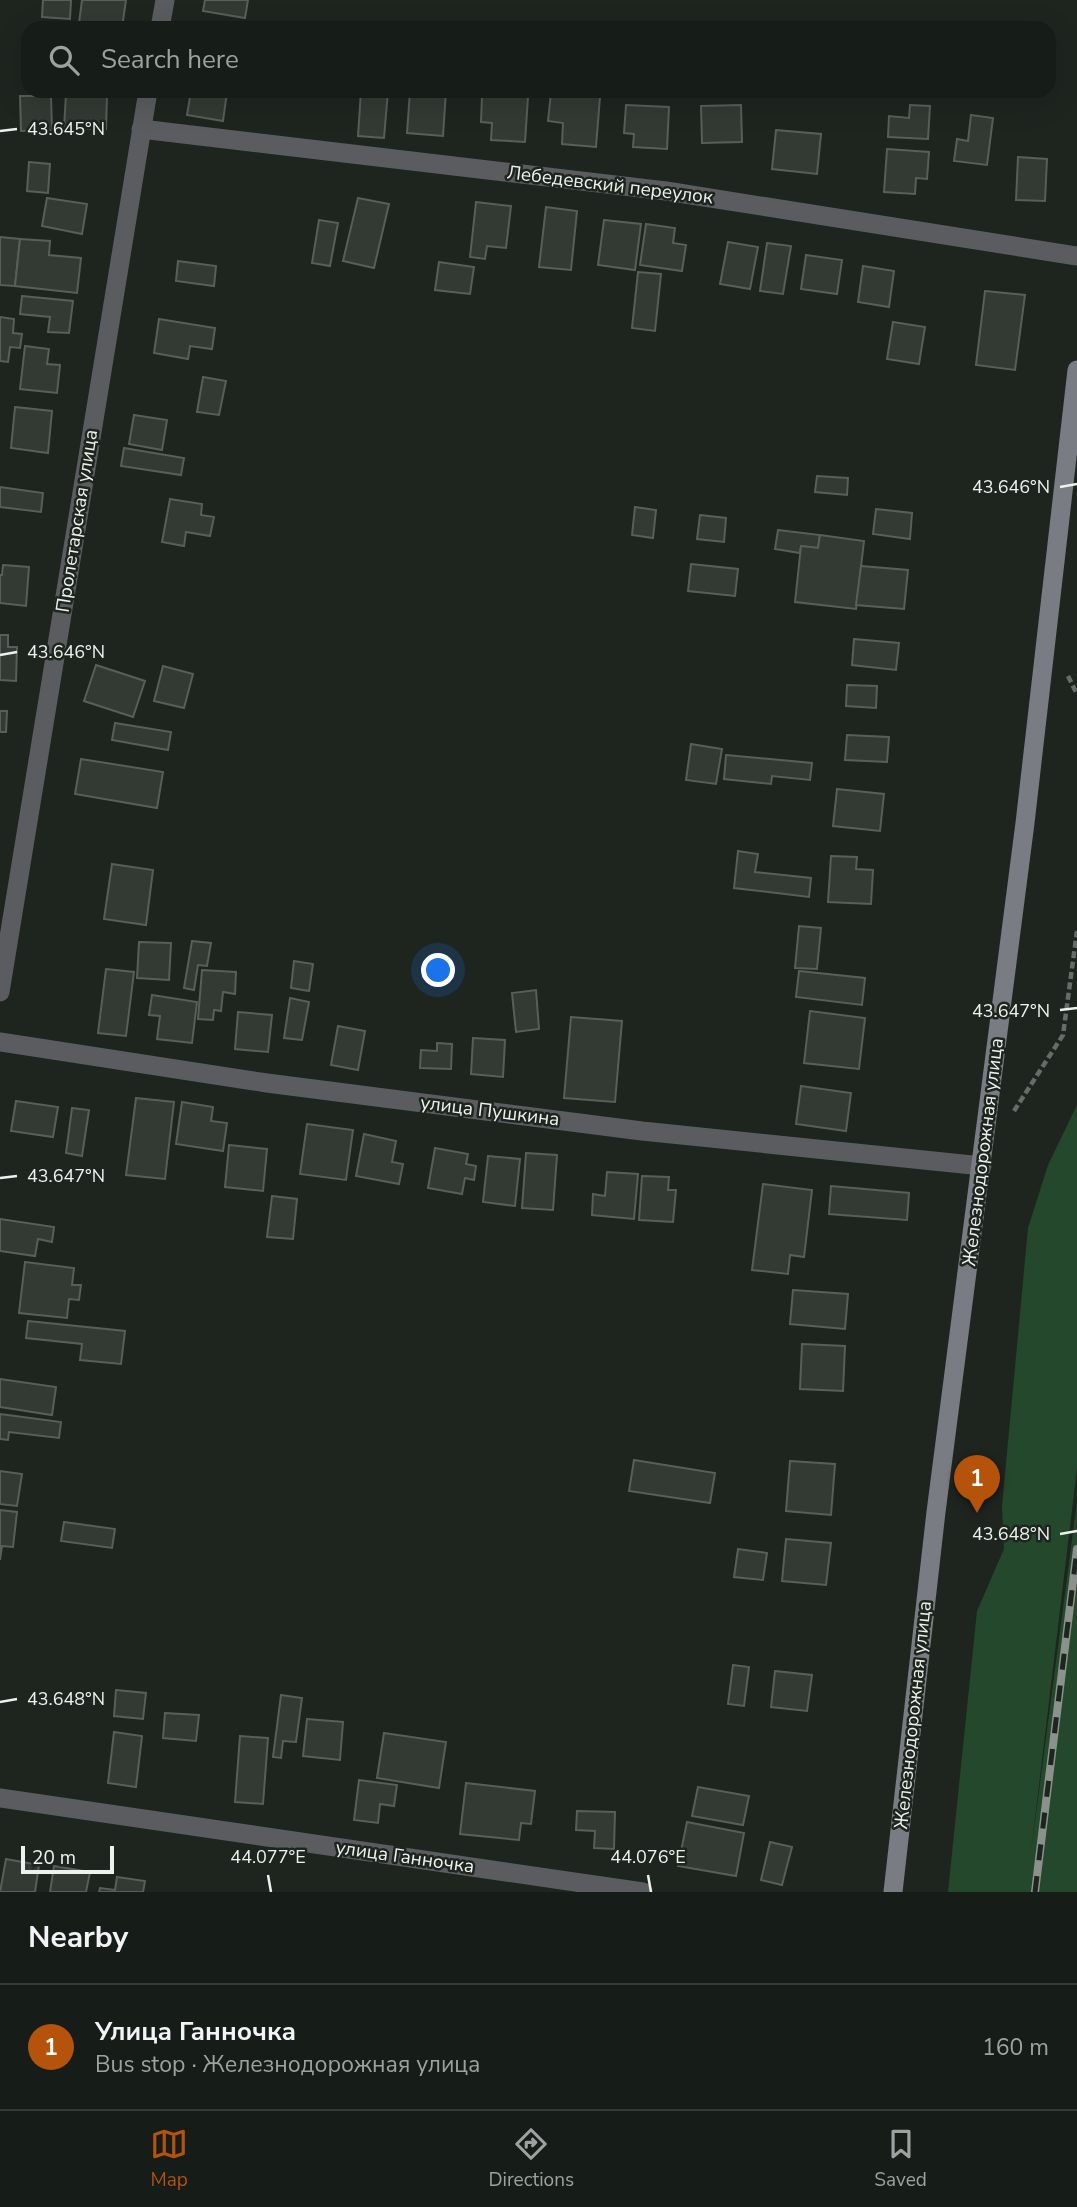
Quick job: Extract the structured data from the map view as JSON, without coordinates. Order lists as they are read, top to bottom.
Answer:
{
  "streets": {
    "main road": ["Железнодорожная улица"],
    "street": [
      "Лебедевский переулок",
      "Пролетарская улица",
      "улица Пушкина",
      "улица Ганночка"
    ]
  },
  "crossings": [
    ["Лебедевский переулок", "Пролетарская улица"],
    ["улица Пушкина", "Железнодорожная улица"]
  ],
  "scale_bar": "20 m",
  "page": {
    "search": "Search here",
    "pins": "1",
    "scale": "20 m",
    "heading": "Nearby",
    "list": [
      {
        "mark": "1",
        "name": "Улица Ганночка",
        "note": "Bus stop · Железнодорожная улица",
        "value": "160 m"
      }
    ],
    "nav": ["Map", "Directions", "Saved"]
  },
  "coordinates": [
    "43.645°N",
    "43.646°N",
    "43.647°N",
    "43.648°N",
    "44.077°E",
    "44.076°E"
  ]
}
